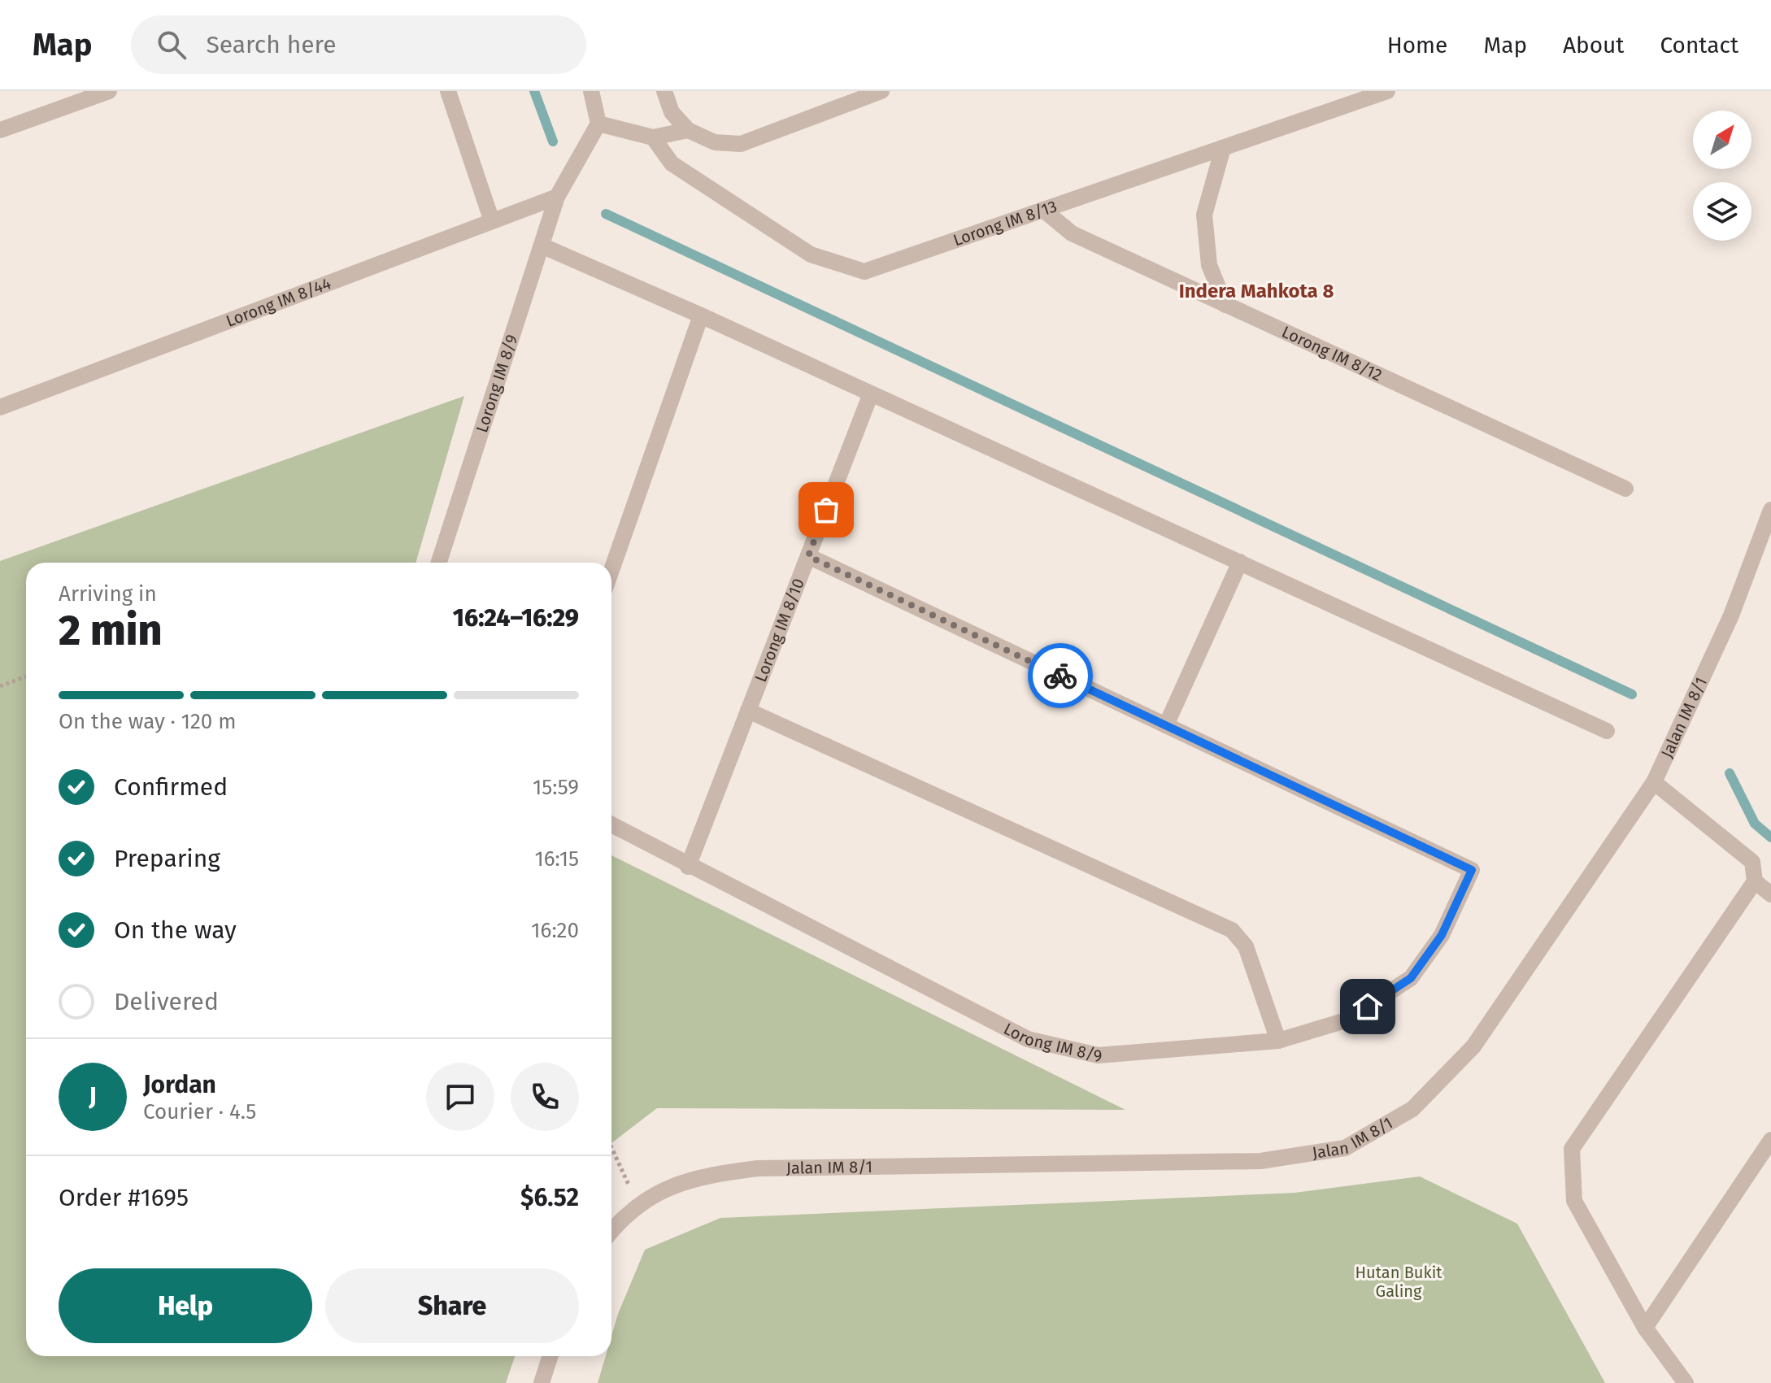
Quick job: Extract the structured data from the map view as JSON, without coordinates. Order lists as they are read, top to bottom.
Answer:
{
  "streets": {
    "street": [
      "Lorong IM 8/13",
      "Lorong IM 8/44",
      "Lorong IM 8/12",
      "Lorong IM 8/9",
      "Lorong IM 8/10",
      "Jalan IM 8/1"
    ]
  },
  "crossings": [
    ["Lorong IM 8/13", "Lorong IM 8/12"],
    ["Lorong IM 8/44", "Lorong IM 8/9"],
    ["Lorong IM 8/9", "Lorong IM 8/10"]
  ],
  "districts": ["Indera Mahkota 8"],
  "parks": ["Hutan Bukit Galing"],
  "north": "top right",
  "page": {
    "header": "Map",
    "search": "Search here",
    "nav": [
      "Home",
      "Map",
      "About",
      "Contact"
    ],
    "heading": ["2 min", "Arriving in", "16:24–16:29"],
    "panel": [
      "Jordan",
      "Courier · 4.5",
      "Order #1695",
      "$6.52"
    ],
    "bar": "On the way · 120 m",
    "list": [
      ["Confirmed", "15:59"],
      ["Preparing", "16:15"],
      ["On the way", "16:20"],
      "Delivered"
    ],
    "round": "J",
    "buttons": ["Help", "Share"]
  }
}
